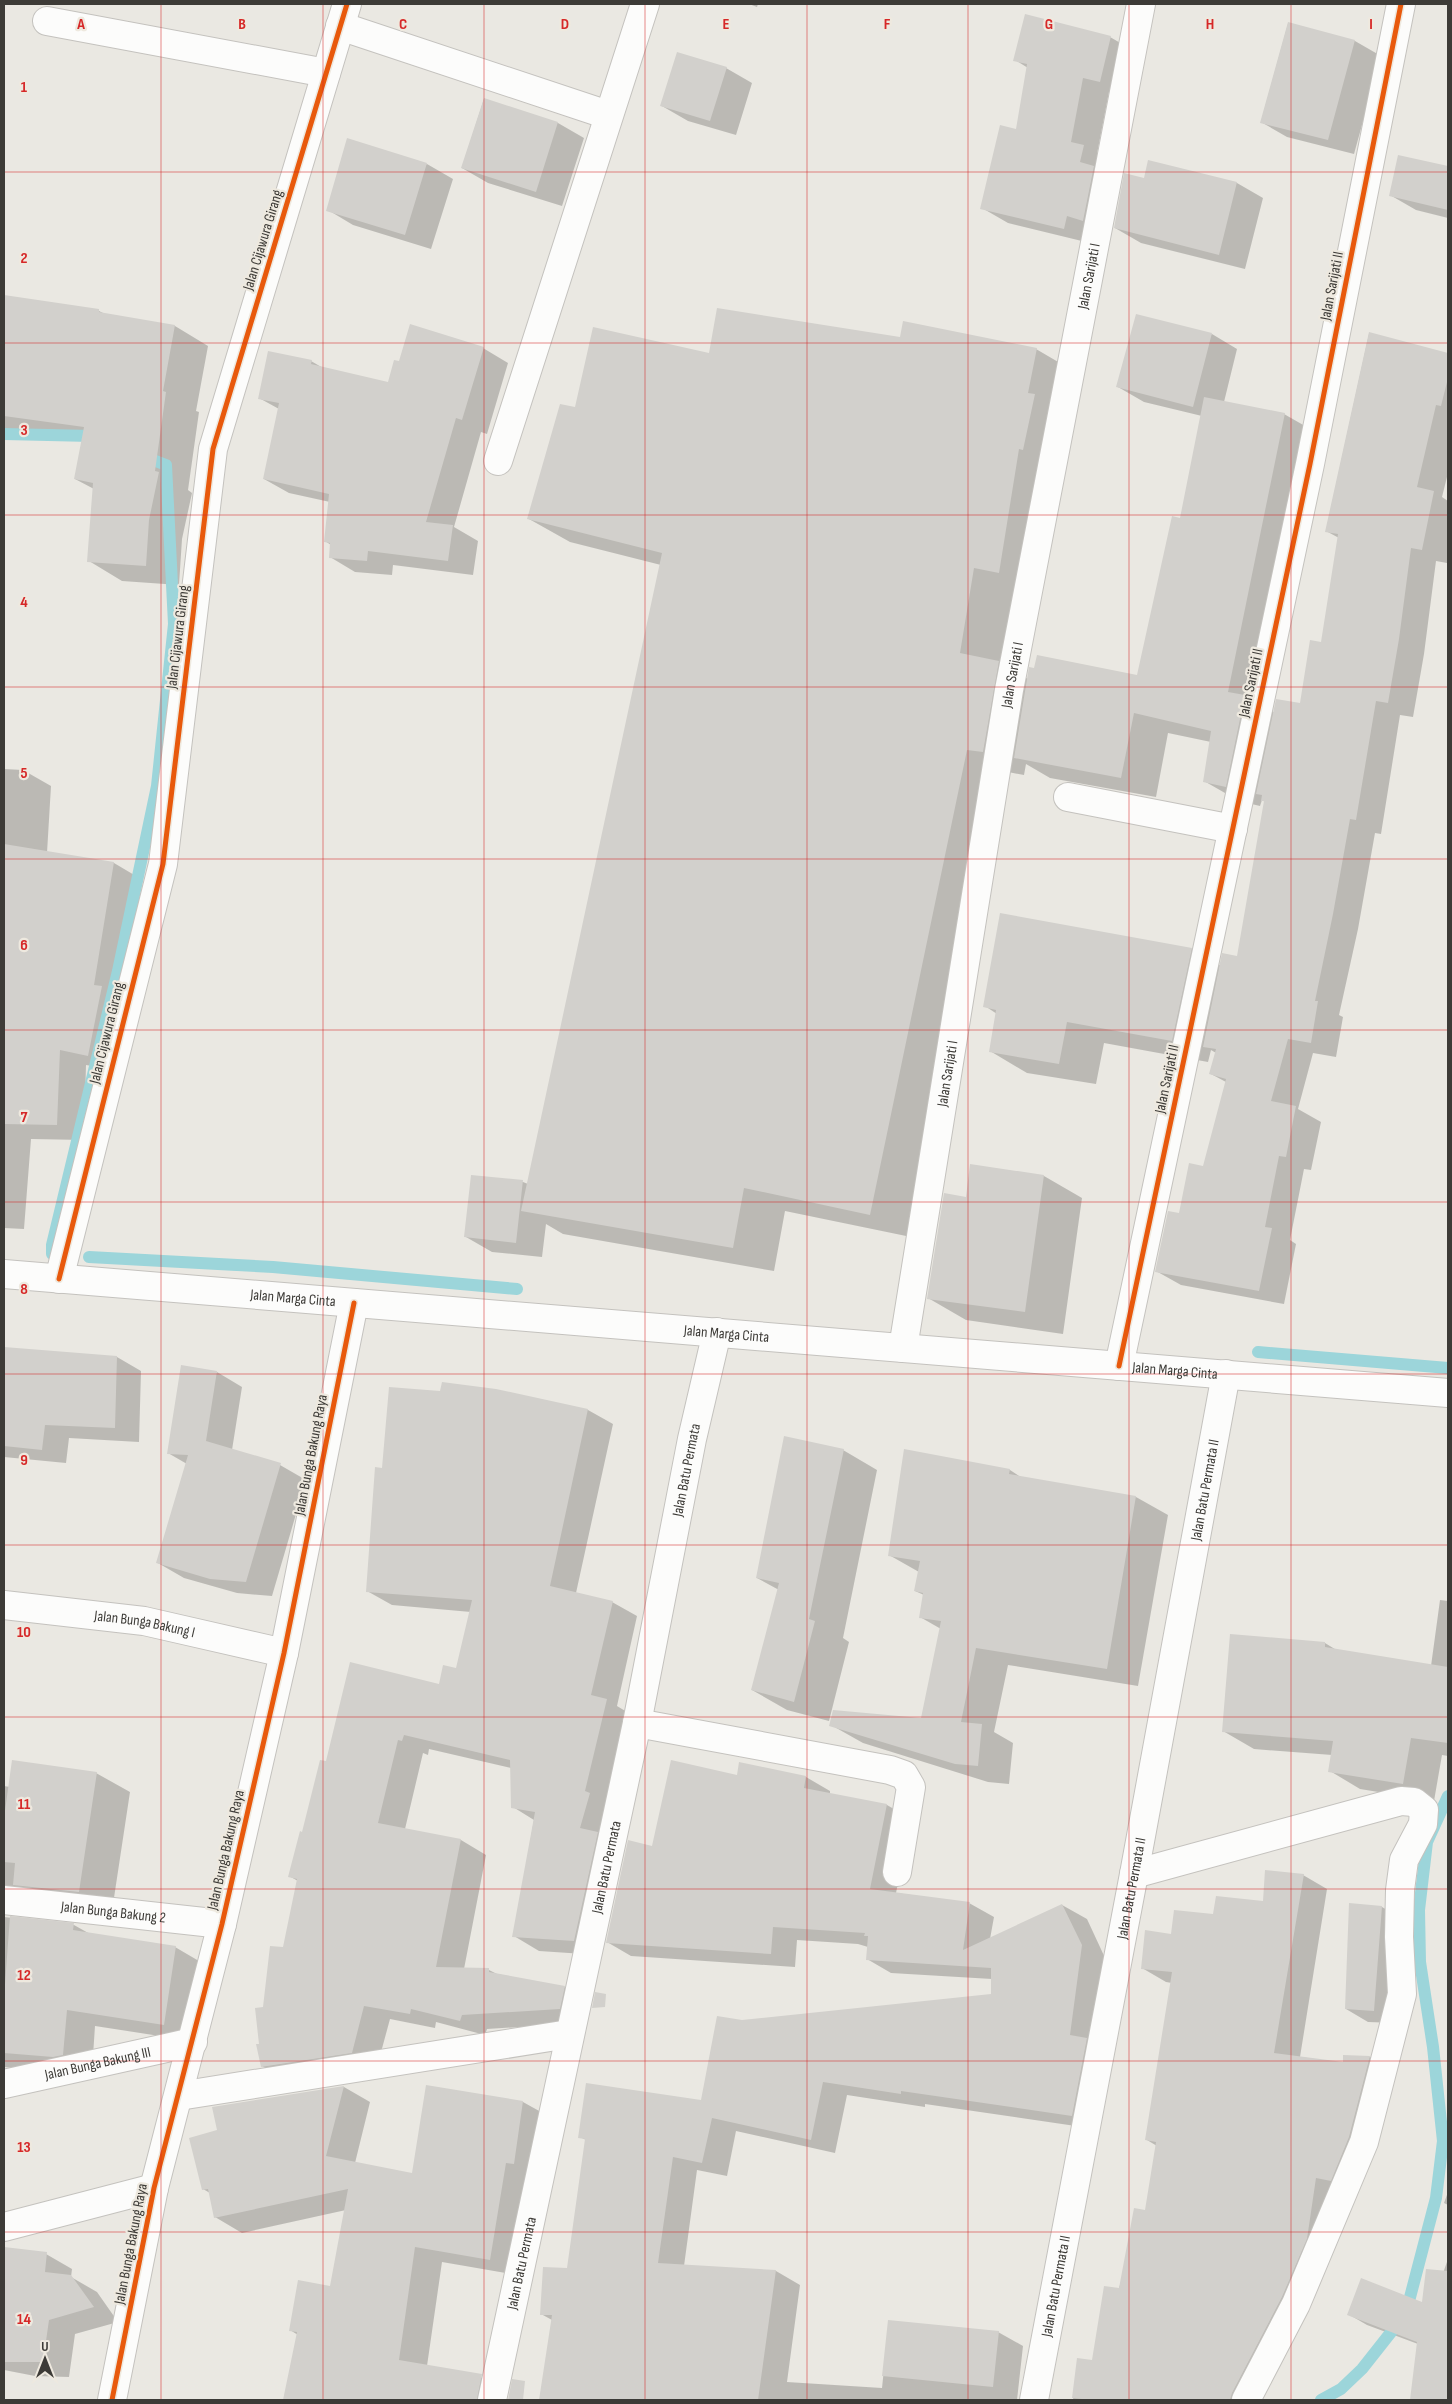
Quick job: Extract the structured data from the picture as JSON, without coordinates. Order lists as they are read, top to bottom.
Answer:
{
  "streets": {
    "street": [
      "Jalan Cijawura Girang",
      "Jalan Sarijati I",
      "Jalan Sarijati II",
      "Jalan Marga Cinta",
      "Jalan Bunga Bakung Raya",
      "Jalan Batu Permata",
      "Jalan Batu Permata II",
      "Jalan Bunga Bakung I",
      "Jalan Bunga Bakung 2",
      "Jalan Bunga Bakung III"
    ]
  },
  "crossings": [
    ["Jalan Cijawura Girang", "Jalan Marga Cinta"],
    ["Jalan Sarijati I", "Jalan Marga Cinta"],
    ["Jalan Sarijati II", "Jalan Marga Cinta"],
    ["Jalan Marga Cinta", "Jalan Bunga Bakung Raya"],
    ["Jalan Marga Cinta", "Jalan Batu Permata"],
    ["Jalan Marga Cinta", "Jalan Batu Permata II"],
    ["Jalan Bunga Bakung Raya", "Jalan Bunga Bakung I"],
    ["Jalan Bunga Bakung Raya", "Jalan Bunga Bakung 2"],
    ["Jalan Bunga Bakung Raya", "Jalan Bunga Bakung III"]
  ],
  "north": "top",
  "grid": {
    "columns": [
      "A",
      "B",
      "C",
      "D",
      "E",
      "F",
      "G",
      "H",
      "I"
    ],
    "rows": [
      "1",
      "2",
      "3",
      "4",
      "5",
      "6",
      "7",
      "8",
      "9",
      "10",
      "11",
      "12",
      "13",
      "14"
    ]
  }
}
